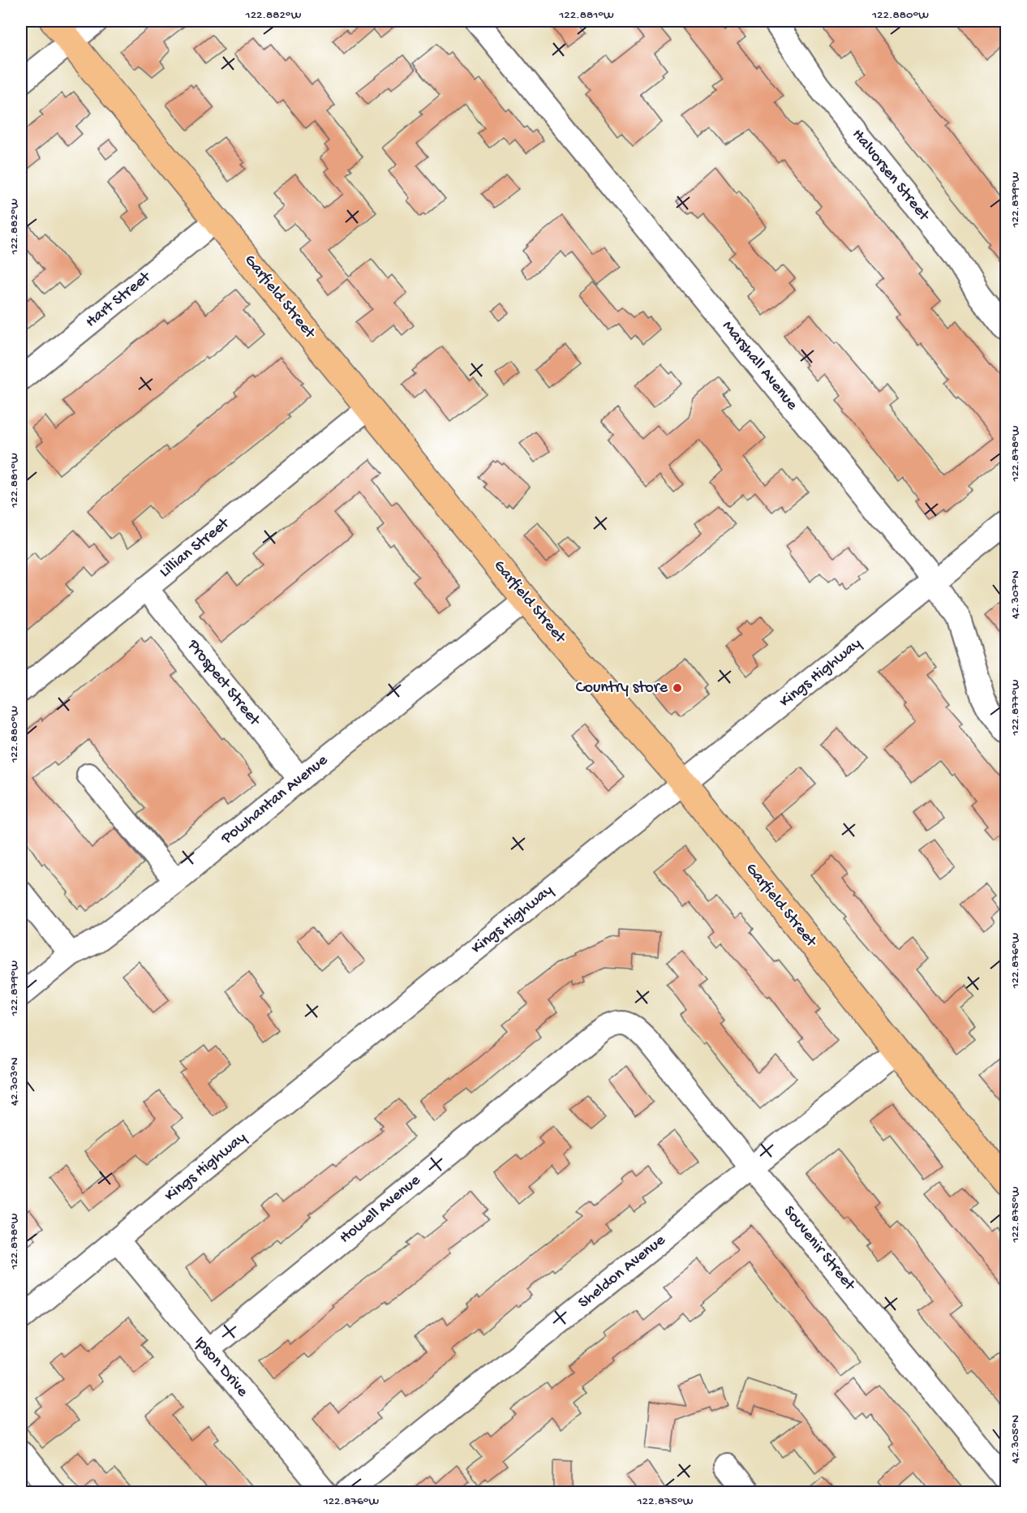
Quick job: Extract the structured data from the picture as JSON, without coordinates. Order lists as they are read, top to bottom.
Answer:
{
  "streets": {
    "main road": ["Garfield Street"],
    "street": [
      "Halvorsen Street",
      "Hart Street",
      "Marshall Avenue",
      "Lillian Street",
      "Kings Highway",
      "Prospect Street",
      "Powhantan Avenue",
      "Howell Avenue",
      "Souvenir Street",
      "Sheldon Avenue",
      "Ipson Drive"
    ]
  },
  "crossings": [
    ["Garfield Street", "Hart Street"],
    ["Garfield Street", "Lillian Street"],
    ["Garfield Street", "Kings Highway"],
    ["Garfield Street", "Powhantan Avenue"],
    ["Garfield Street", "Sheldon Avenue"],
    ["Marshall Avenue", "Kings Highway"],
    ["Lillian Street", "Prospect Street"],
    ["Kings Highway", "Ipson Drive"],
    ["Prospect Street", "Powhantan Avenue"],
    ["Howell Avenue", "Souvenir Street"],
    ["Howell Avenue", "Ipson Drive"],
    ["Souvenir Street", "Sheldon Avenue"]
  ],
  "places": ["Country store"],
  "coordinates": [
    "122.882°W",
    "122.881°W",
    "122.880°W",
    "122.879°W",
    "122.878°W",
    "42.307°N",
    "122.877°W",
    "122.876°W",
    "42.303°N",
    "122.875°W",
    "42.305°N"
  ]
}
